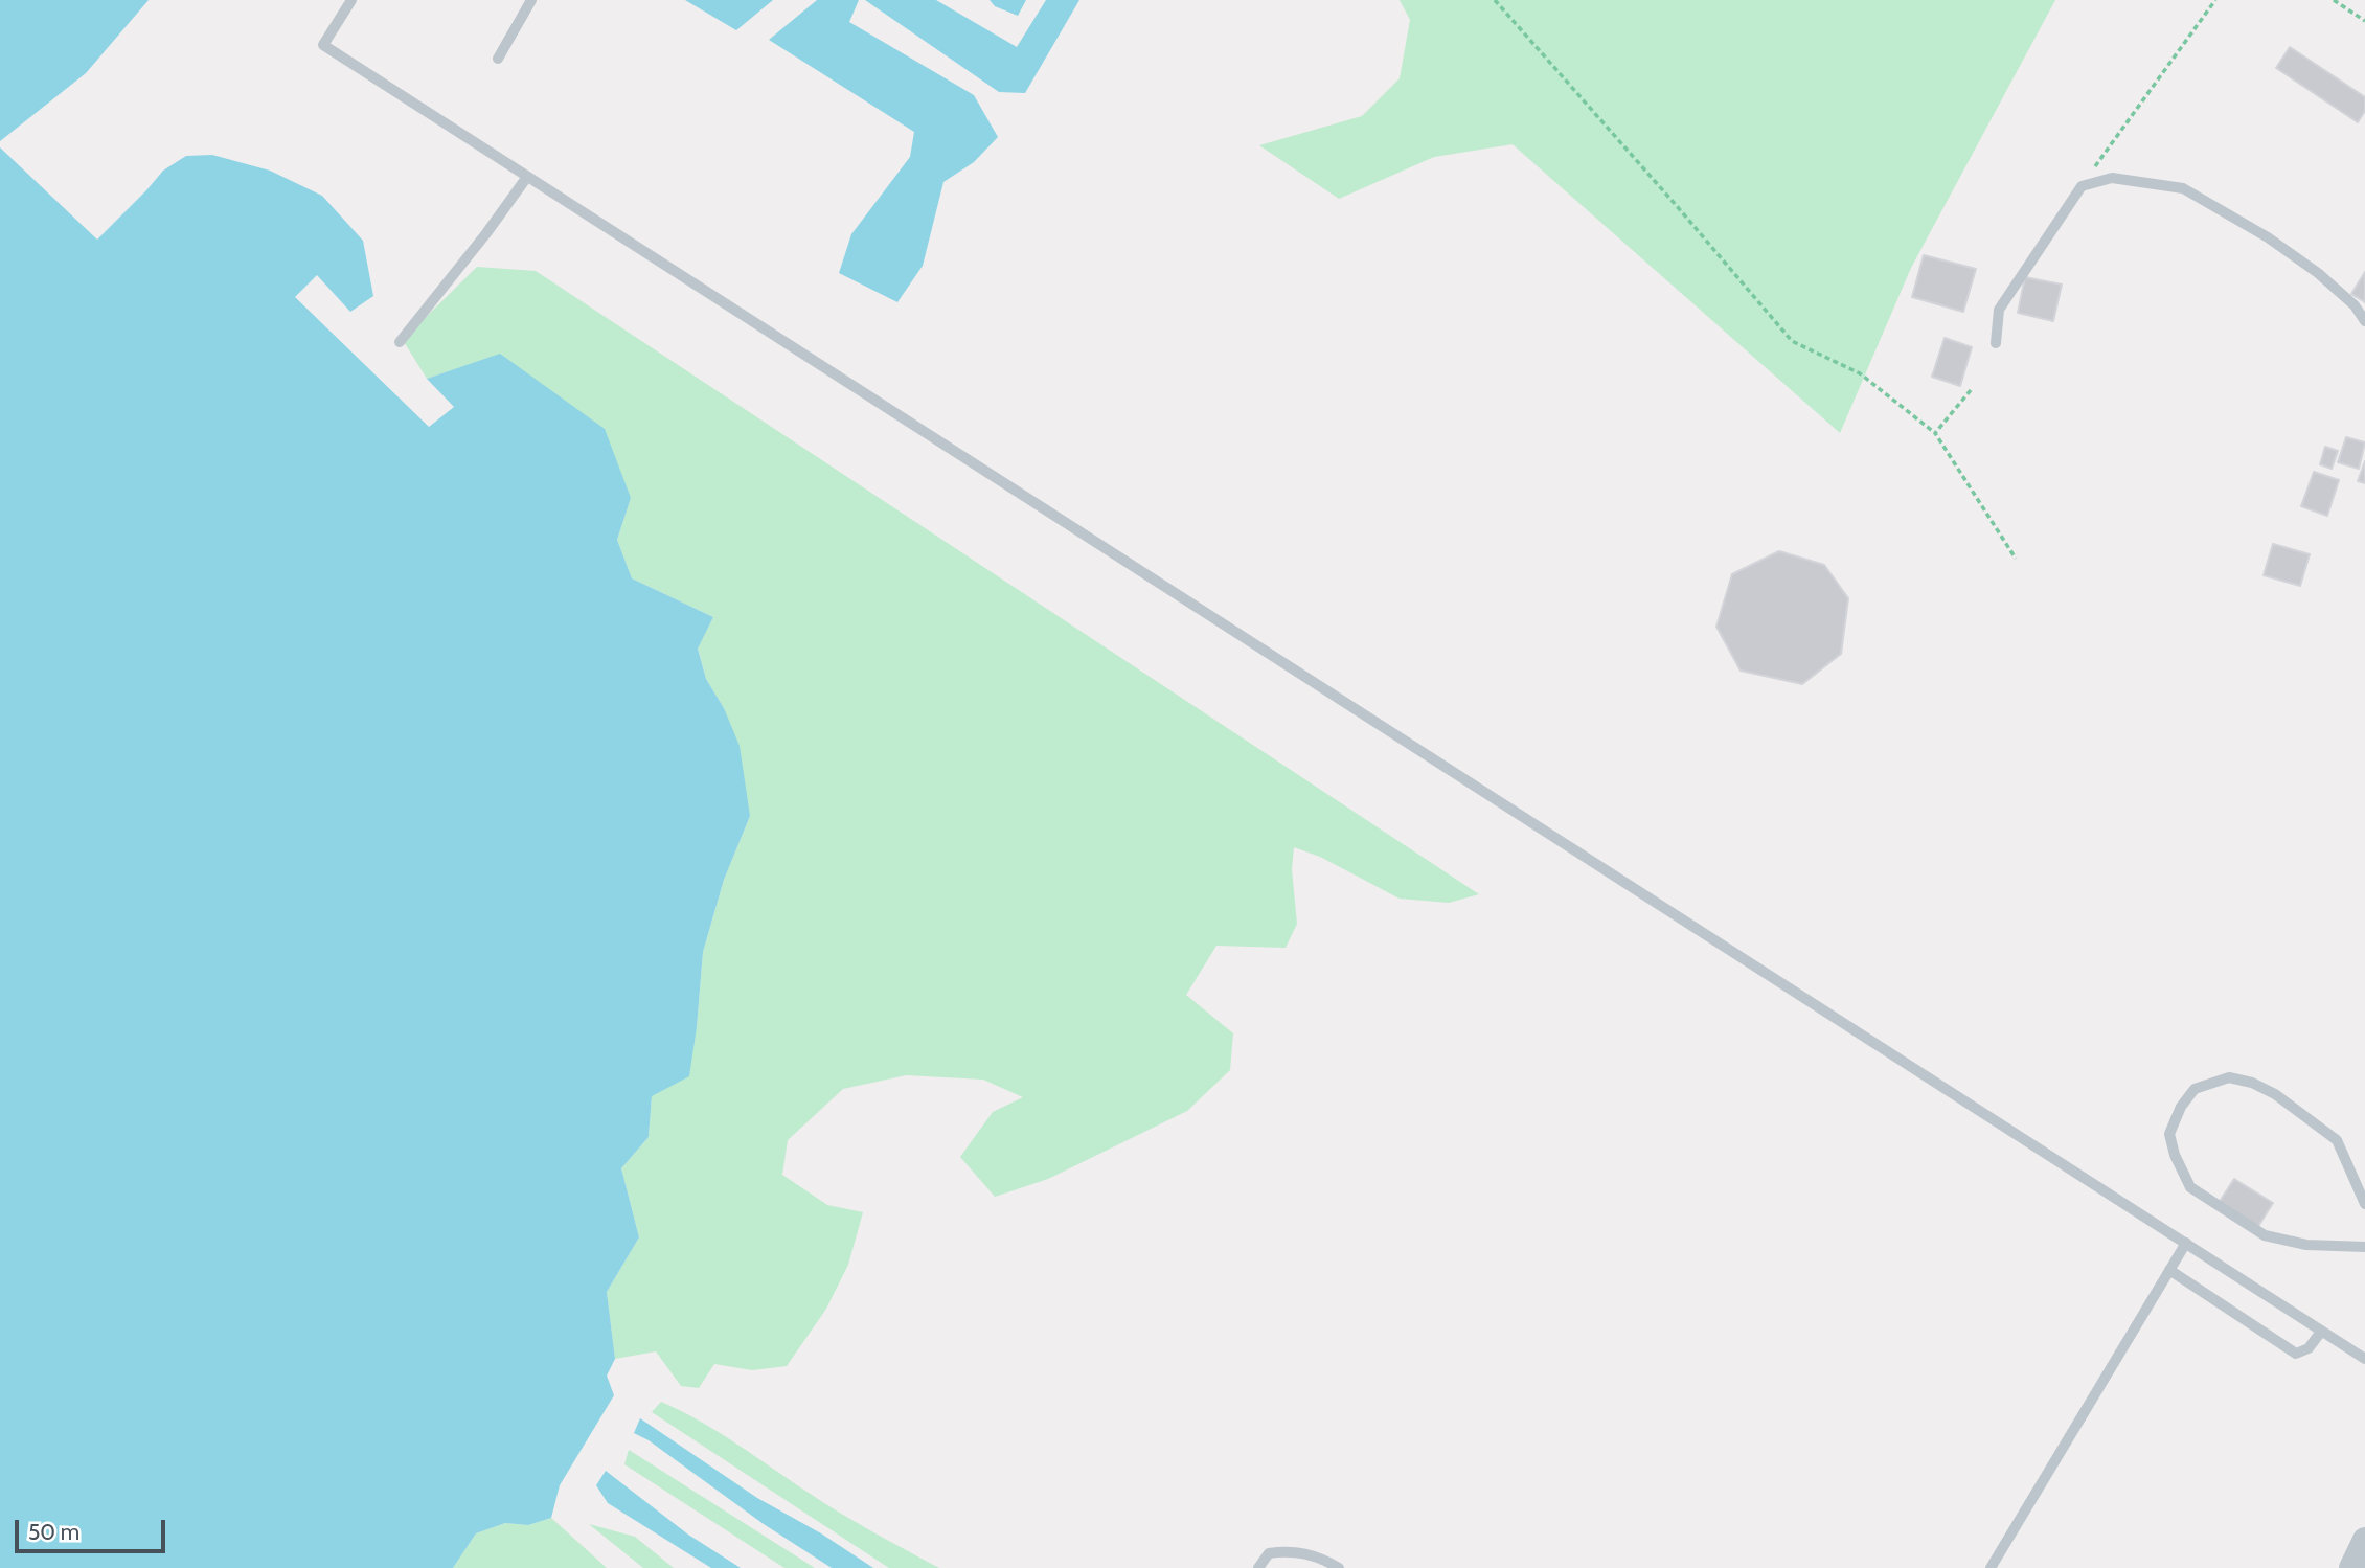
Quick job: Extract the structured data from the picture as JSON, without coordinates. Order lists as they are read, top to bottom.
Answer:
{
  "scale_bar": "50 m"
}
